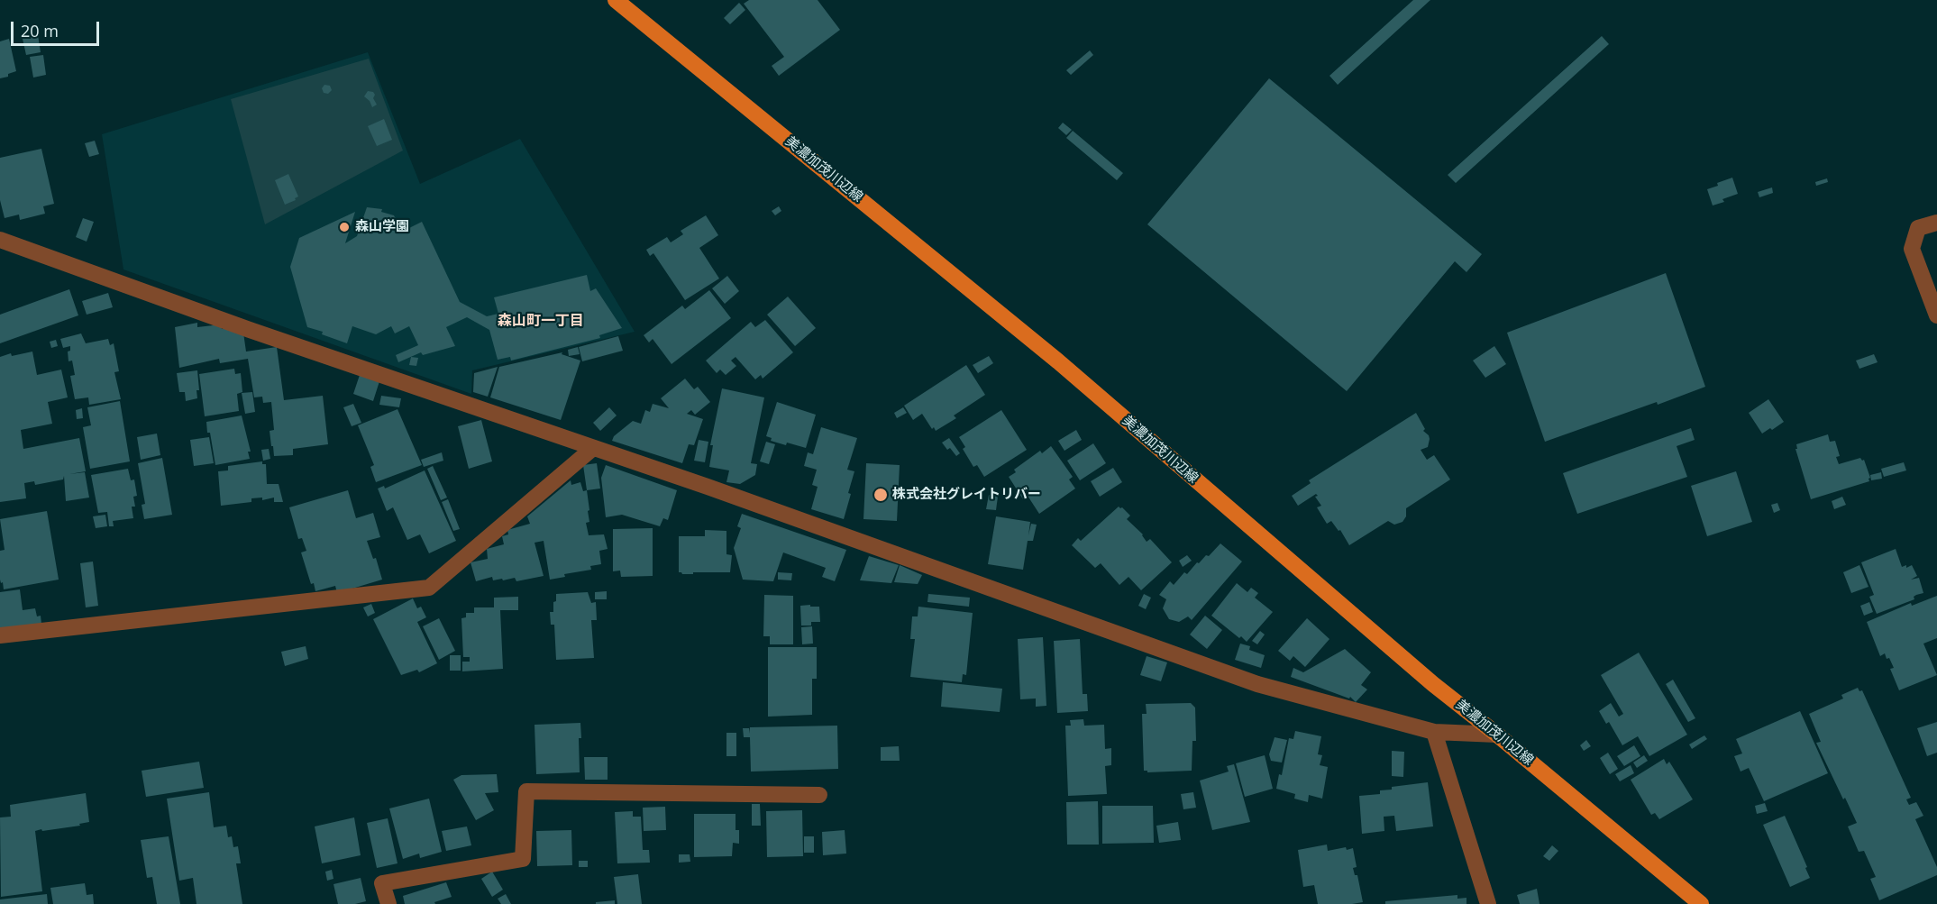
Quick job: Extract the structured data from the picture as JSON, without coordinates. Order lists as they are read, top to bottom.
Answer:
{
  "streets": {
    "main road": ["美濃加茂川辺線"]
  },
  "districts": ["森山町一丁目"],
  "places": ["森山学園", "株式会社グレイトリバー"],
  "scale_bar": "20 m"
}
